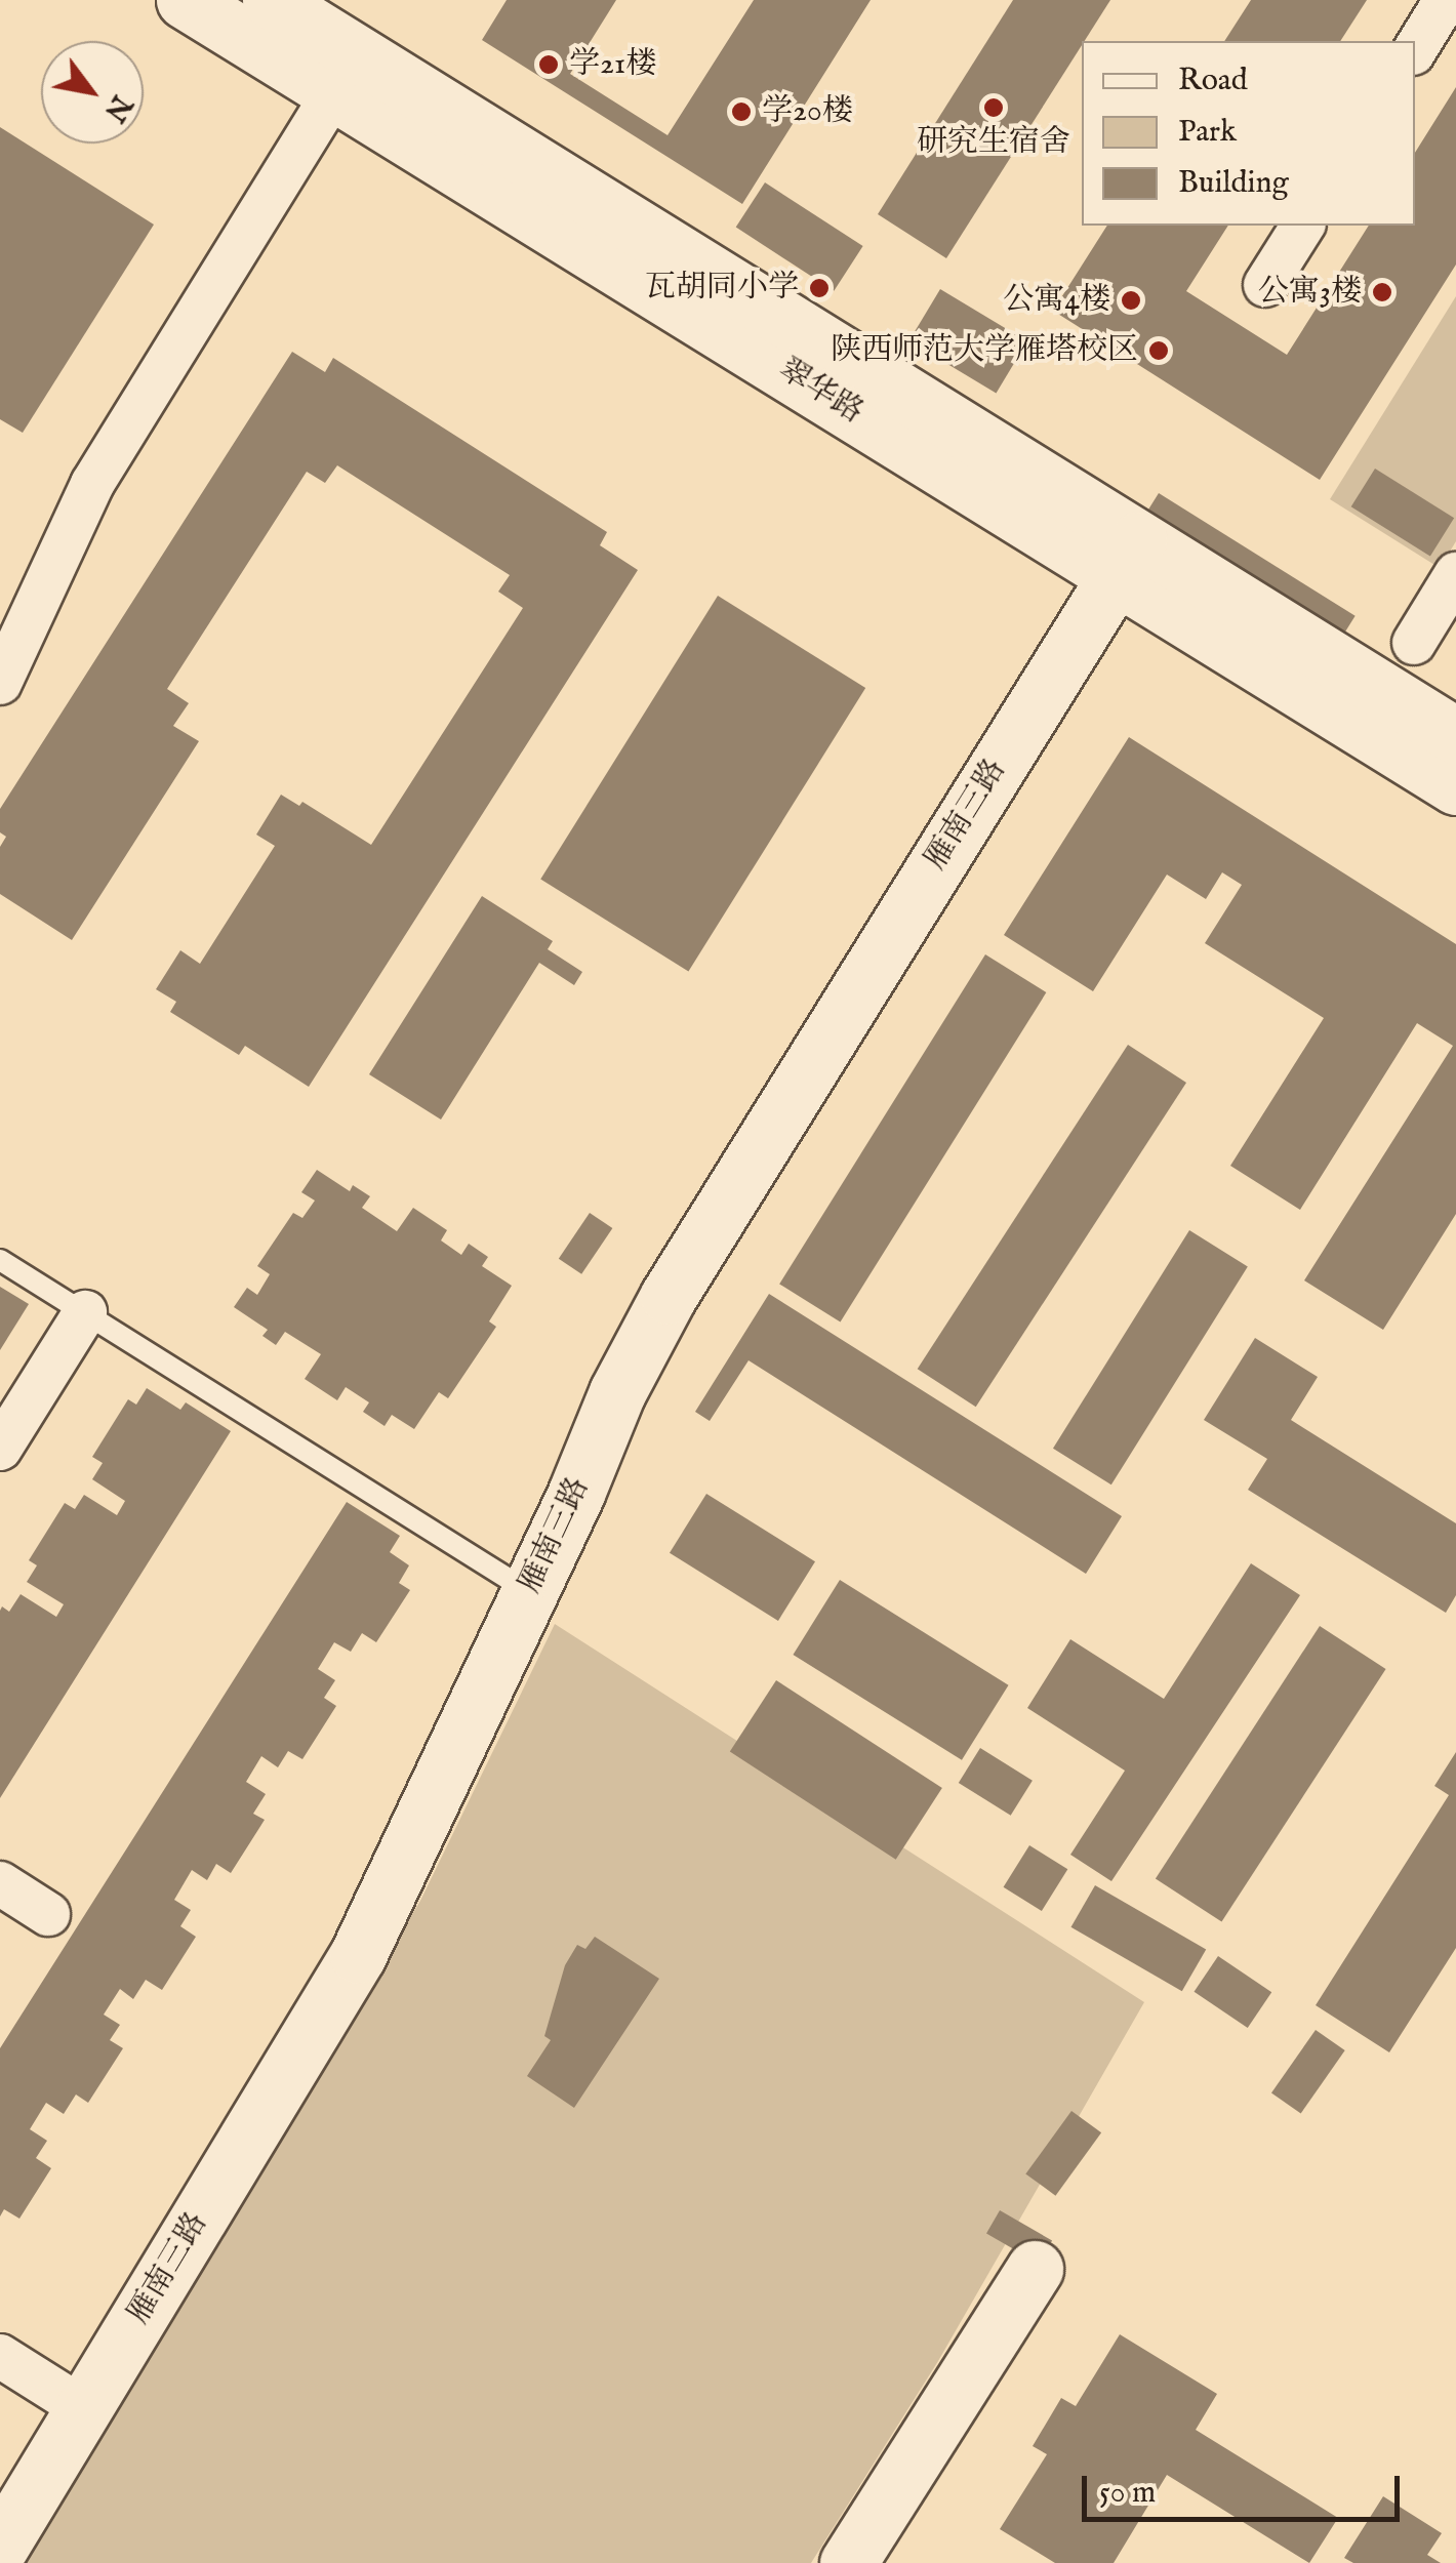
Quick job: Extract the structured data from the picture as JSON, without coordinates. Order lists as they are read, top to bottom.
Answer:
{
  "streets": {
    "main road": ["翠华路", "雁南三路"]
  },
  "crossings": [
    ["翠华路", "雁南三路"]
  ],
  "places": [
    "学21楼",
    "研究生宿舍",
    "学20楼",
    "瓦胡同小学",
    "公寓3楼",
    "公寓4楼",
    "陕西师范大学雁塔校区"
  ],
  "legend": ["Road", "Park", "Building"],
  "scale_bar": "50 m",
  "north": "bottom right"
}
